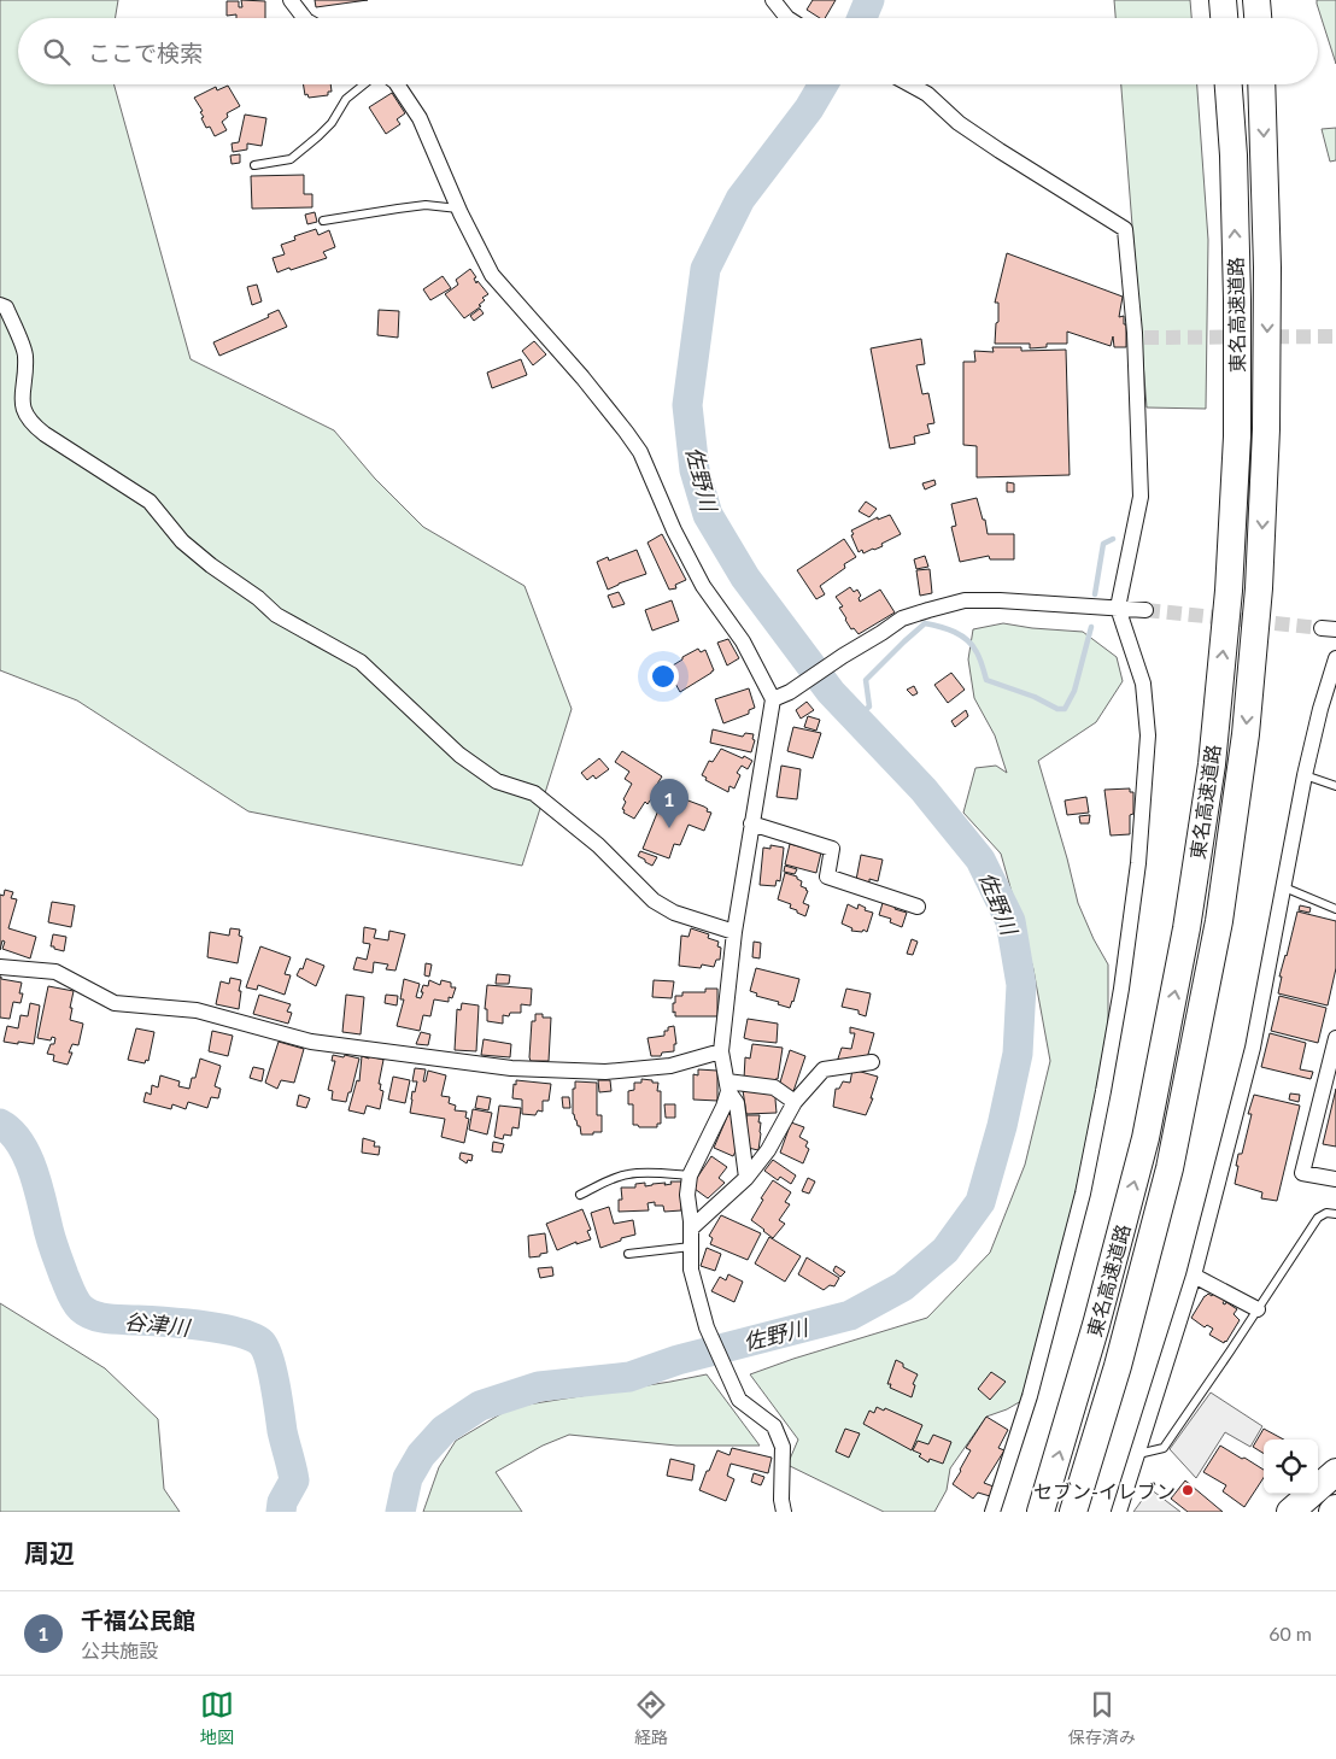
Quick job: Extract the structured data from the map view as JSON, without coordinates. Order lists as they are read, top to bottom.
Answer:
{
  "streets": {
    "highway": ["東名高速道路"]
  },
  "water": ["佐野川", "谷津川"],
  "places": ["セブン-イレブン"],
  "page": {
    "search": "ここで検索",
    "pins": "1",
    "heading": "周辺",
    "list": [
      {
        "mark": "1",
        "name": "千福公民館",
        "note": "公共施設",
        "value": "60 m"
      }
    ],
    "nav": ["地図", "経路", "保存済み"]
  }
}
